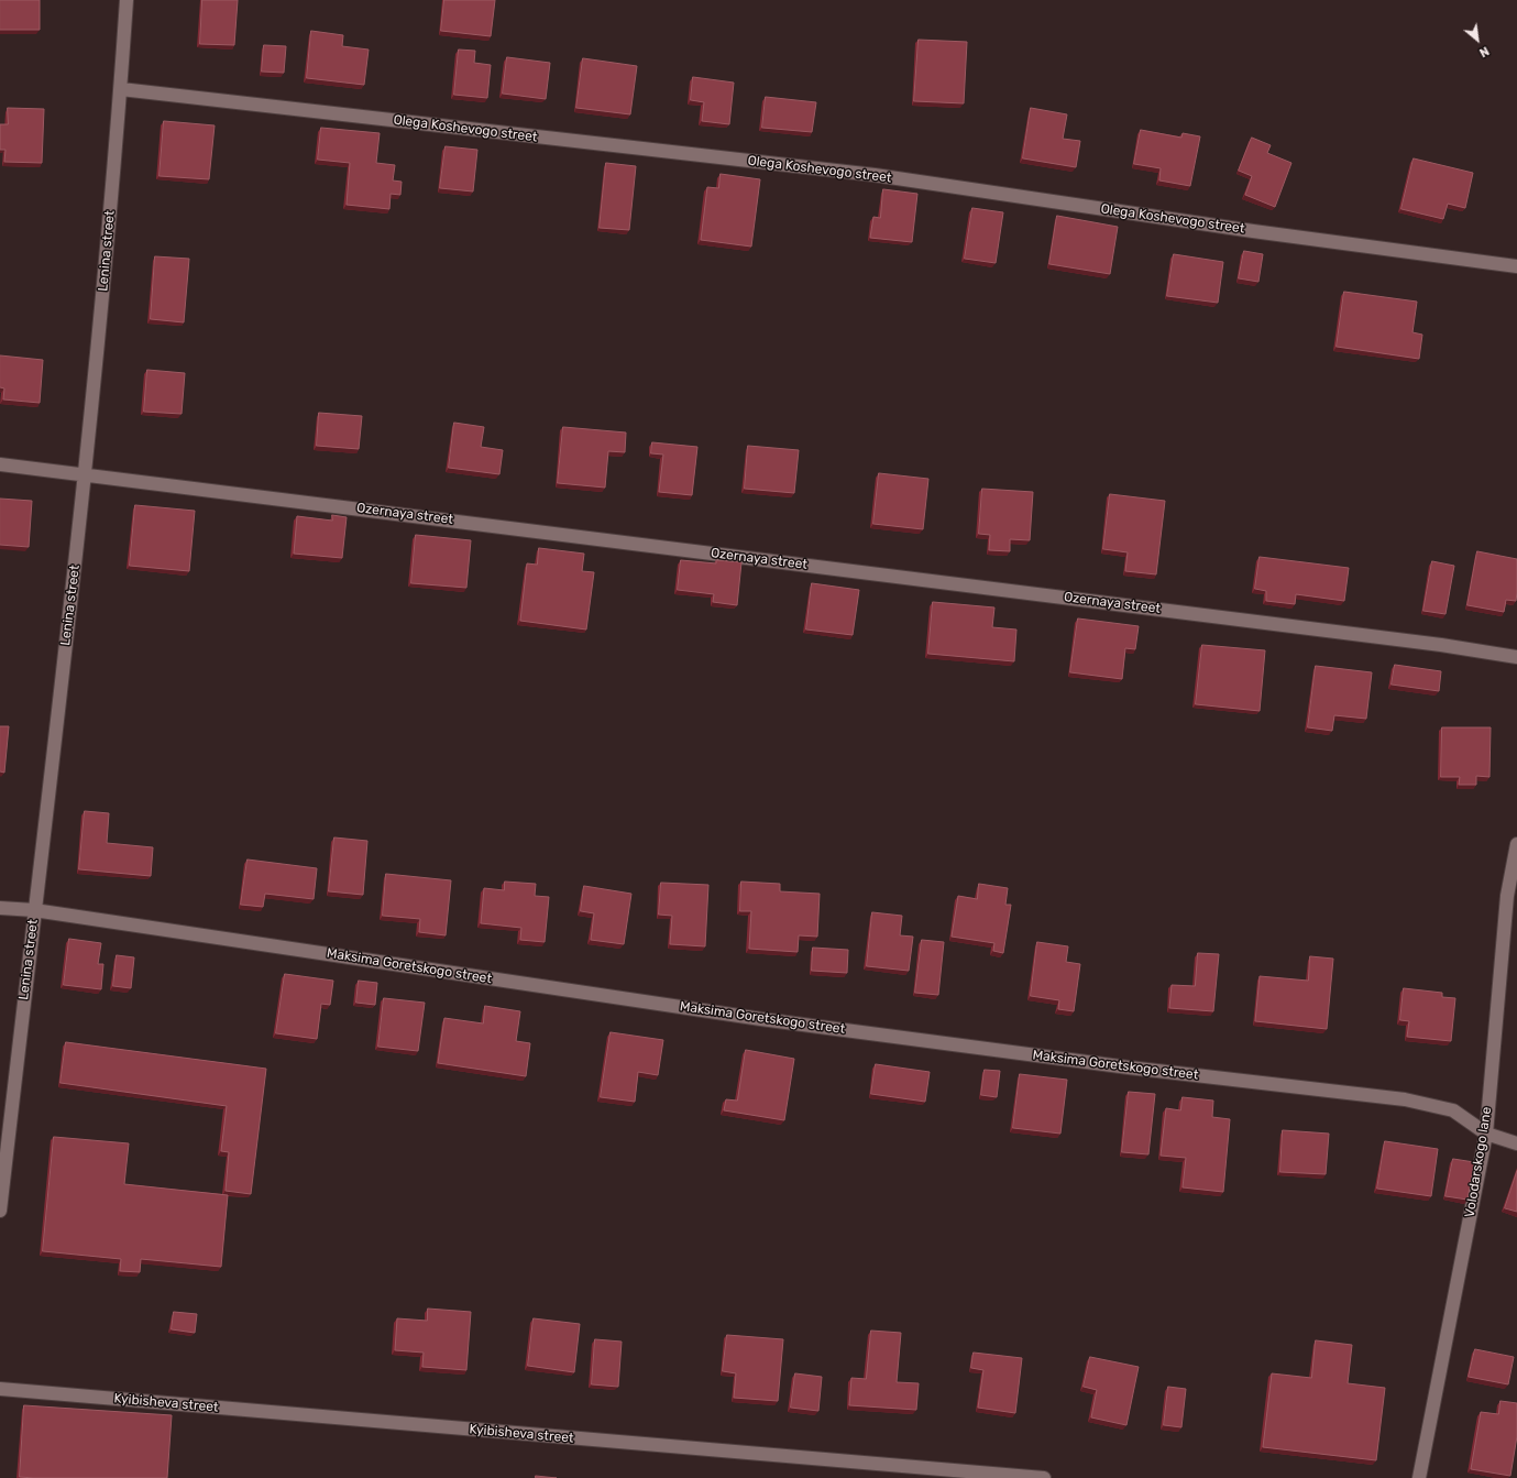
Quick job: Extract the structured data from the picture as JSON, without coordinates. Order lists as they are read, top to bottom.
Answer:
{
  "streets": {
    "street": [
      "Olega Koshevogo street",
      "Lenina street",
      "Ozernaya street",
      "Maksima Goretskogo street",
      "Volodarskogo lane",
      "Kyibisheva street"
    ]
  },
  "crossings": [
    ["Olega Koshevogo street", "Lenina street"],
    ["Lenina street", "Ozernaya street"],
    ["Lenina street", "Maksima Goretskogo street"],
    ["Maksima Goretskogo street", "Volodarskogo lane"]
  ],
  "north": "bottom right"
}
